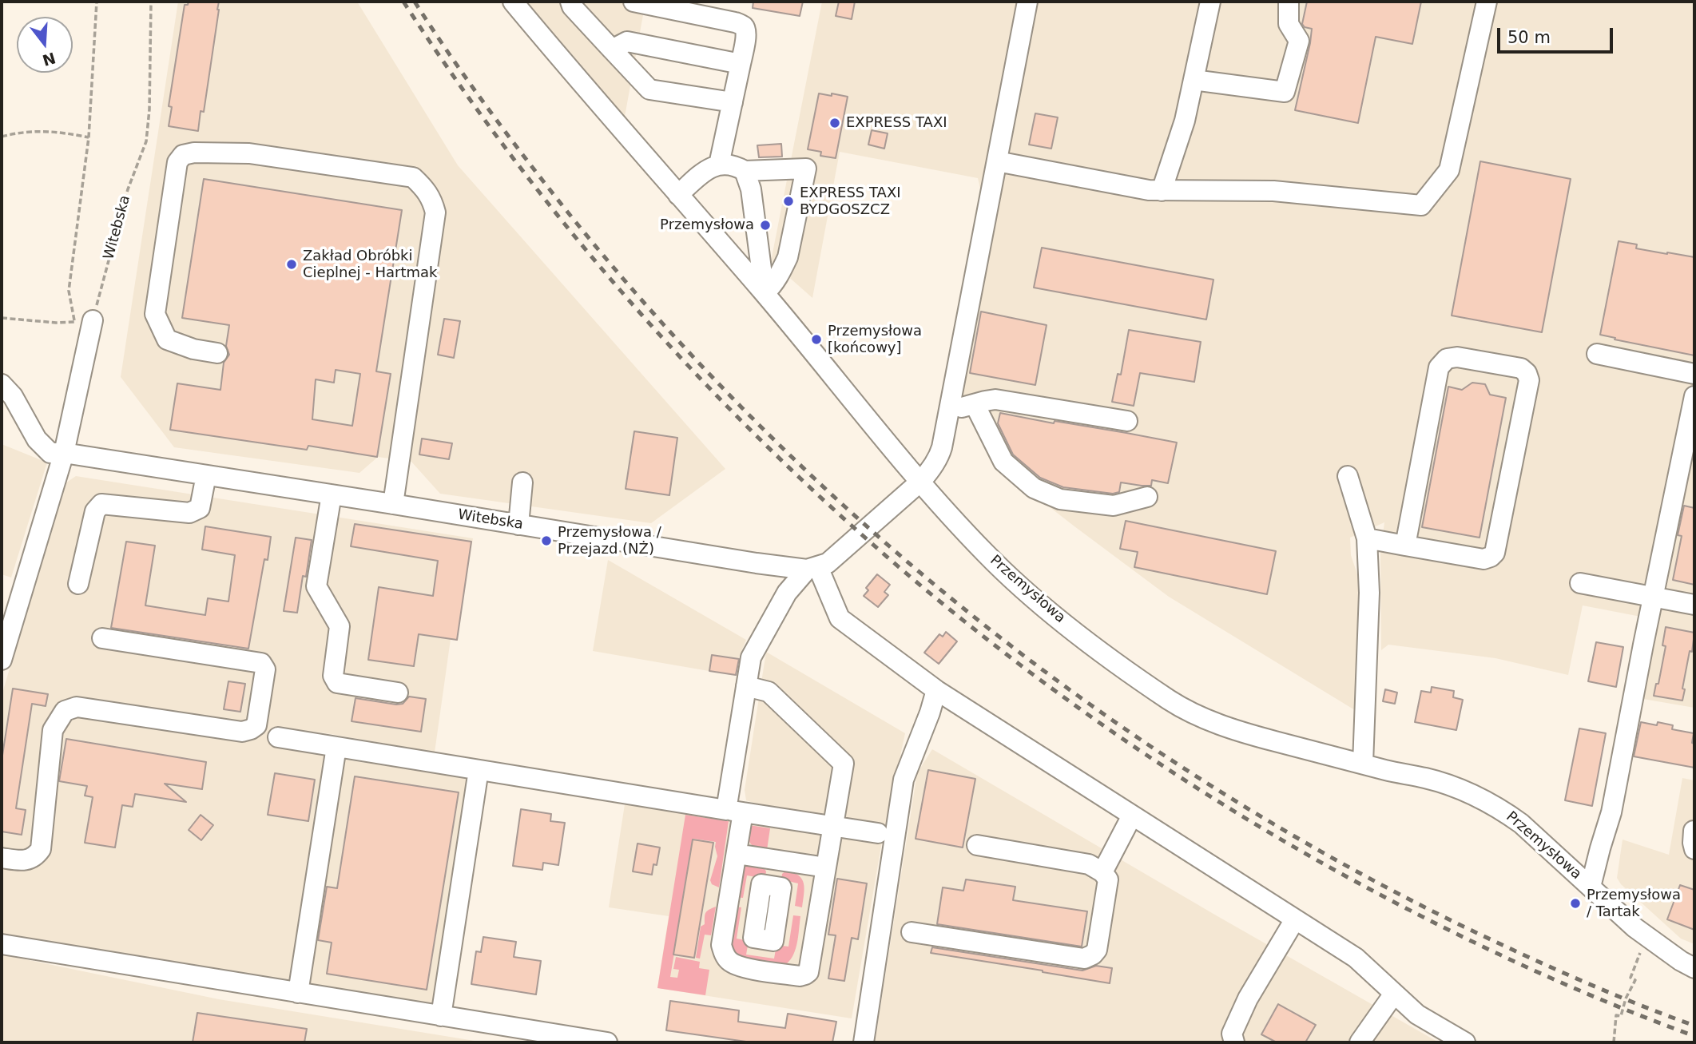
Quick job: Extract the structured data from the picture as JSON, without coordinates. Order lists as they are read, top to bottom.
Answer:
{
  "streets": {
    "street": ["Witebska", "Przemysłowa"]
  },
  "places": [
    "EXPRESS TAXI",
    "EXPRESS TAXI BYDGOSZCZ",
    "Przemysłowa",
    "Zakład Obróbki Cieplnej - Hartmak",
    "Przemysłowa [końcowy]",
    "Przemysłowa / Przejazd (NŻ)",
    "Przemysłowa / Tartak"
  ],
  "scale_bar": "50 m",
  "north": "bottom"
}
